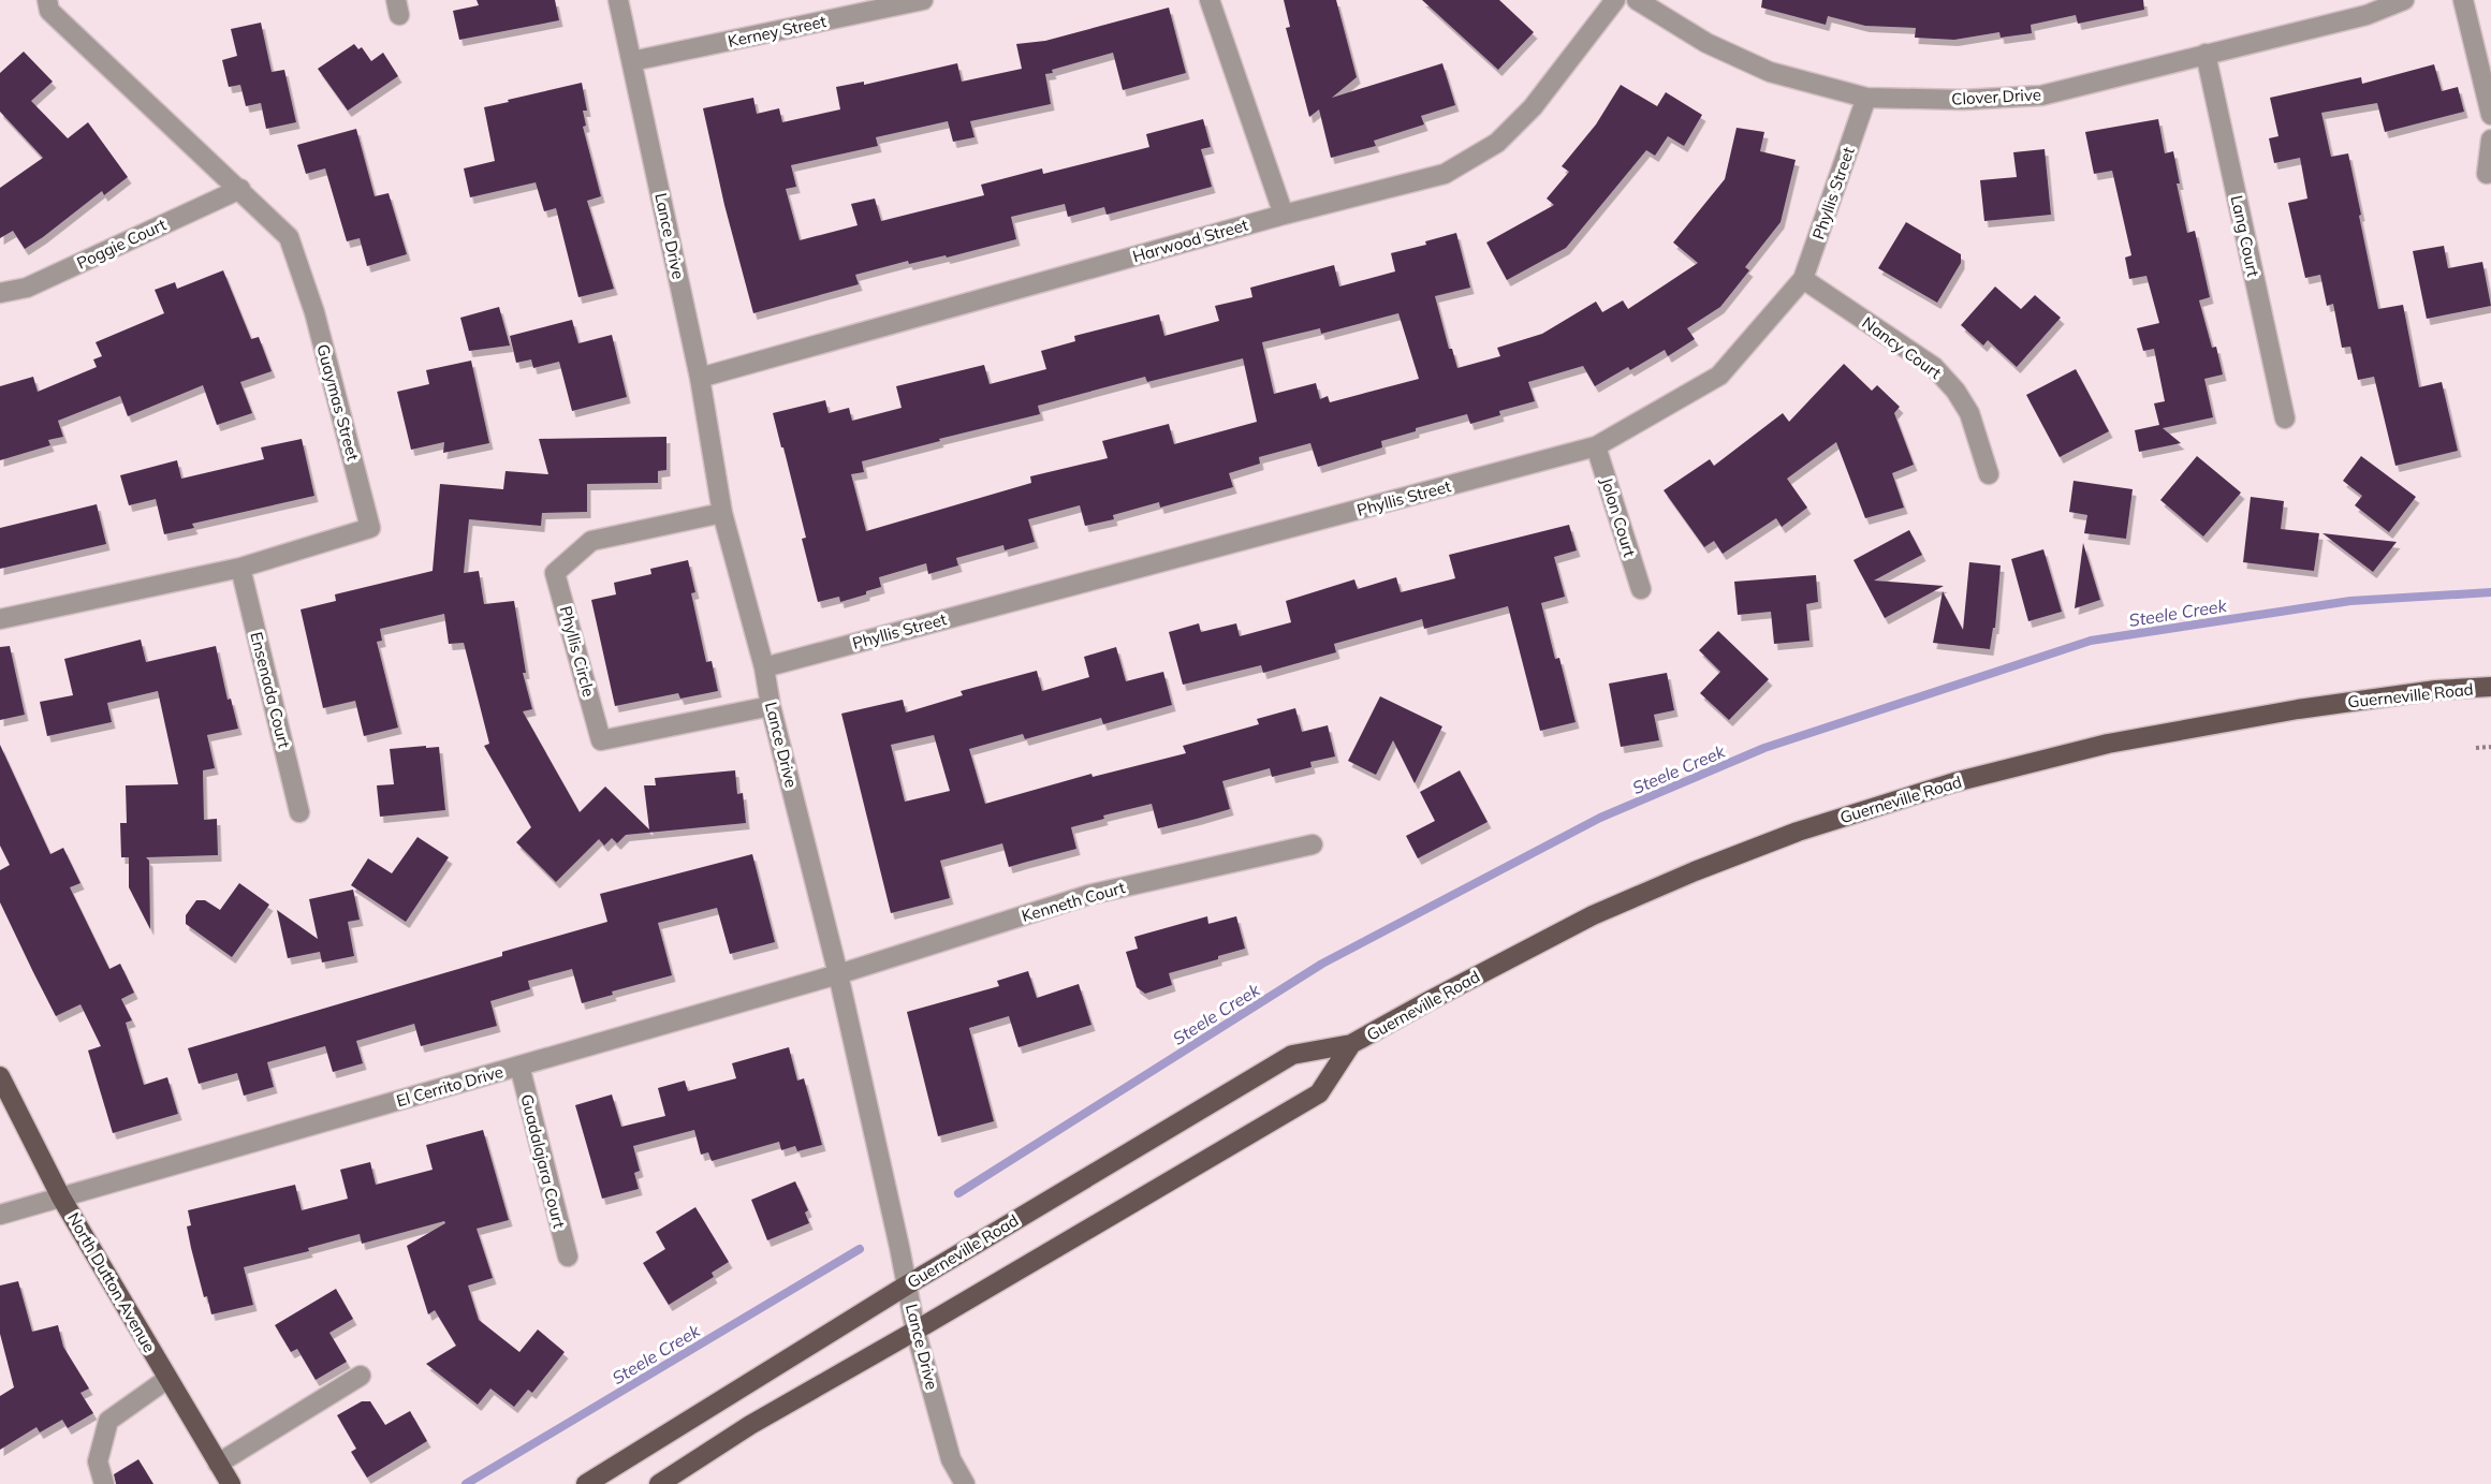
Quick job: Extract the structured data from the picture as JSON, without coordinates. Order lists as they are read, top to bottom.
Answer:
{
  "streets": {
    "main road": ["Guerneville Road", "North Dutton Avenue"],
    "street": [
      "Kerney Street",
      "Clover Drive",
      "Phyllis Street",
      "Lance Drive",
      "Lang Court",
      "Harwood Street",
      "Poggie Court",
      "Nancy Court",
      "Guaymas Street",
      "Jolon Court",
      "Phyllis Circle",
      "Ensenada Court",
      "Kenneth Court",
      "El Cerrito Drive",
      "Guadalajara Court"
    ]
  },
  "crossings": [
    ["Kerney Street", "Lance Drive"],
    ["Clover Drive", "Phyllis Street"],
    ["Clover Drive", "Lang Court"],
    ["Phyllis Street", "Lance Drive"],
    ["Phyllis Street", "Nancy Court"],
    ["Phyllis Street", "Jolon Court"],
    ["Lance Drive", "Harwood Street"],
    ["Lance Drive", "Phyllis Circle"],
    ["Lance Drive", "Guerneville Road"],
    ["Lance Drive", "Kenneth Court"],
    ["Lance Drive", "El Cerrito Drive"],
    ["Poggie Court", "Guaymas Street"],
    ["Guaymas Street", "Ensenada Court"],
    ["Kenneth Court", "El Cerrito Drive"],
    ["El Cerrito Drive", "Guadalajara Court"],
    ["El Cerrito Drive", "North Dutton Avenue"]
  ],
  "water": ["Steele Creek"]
}
